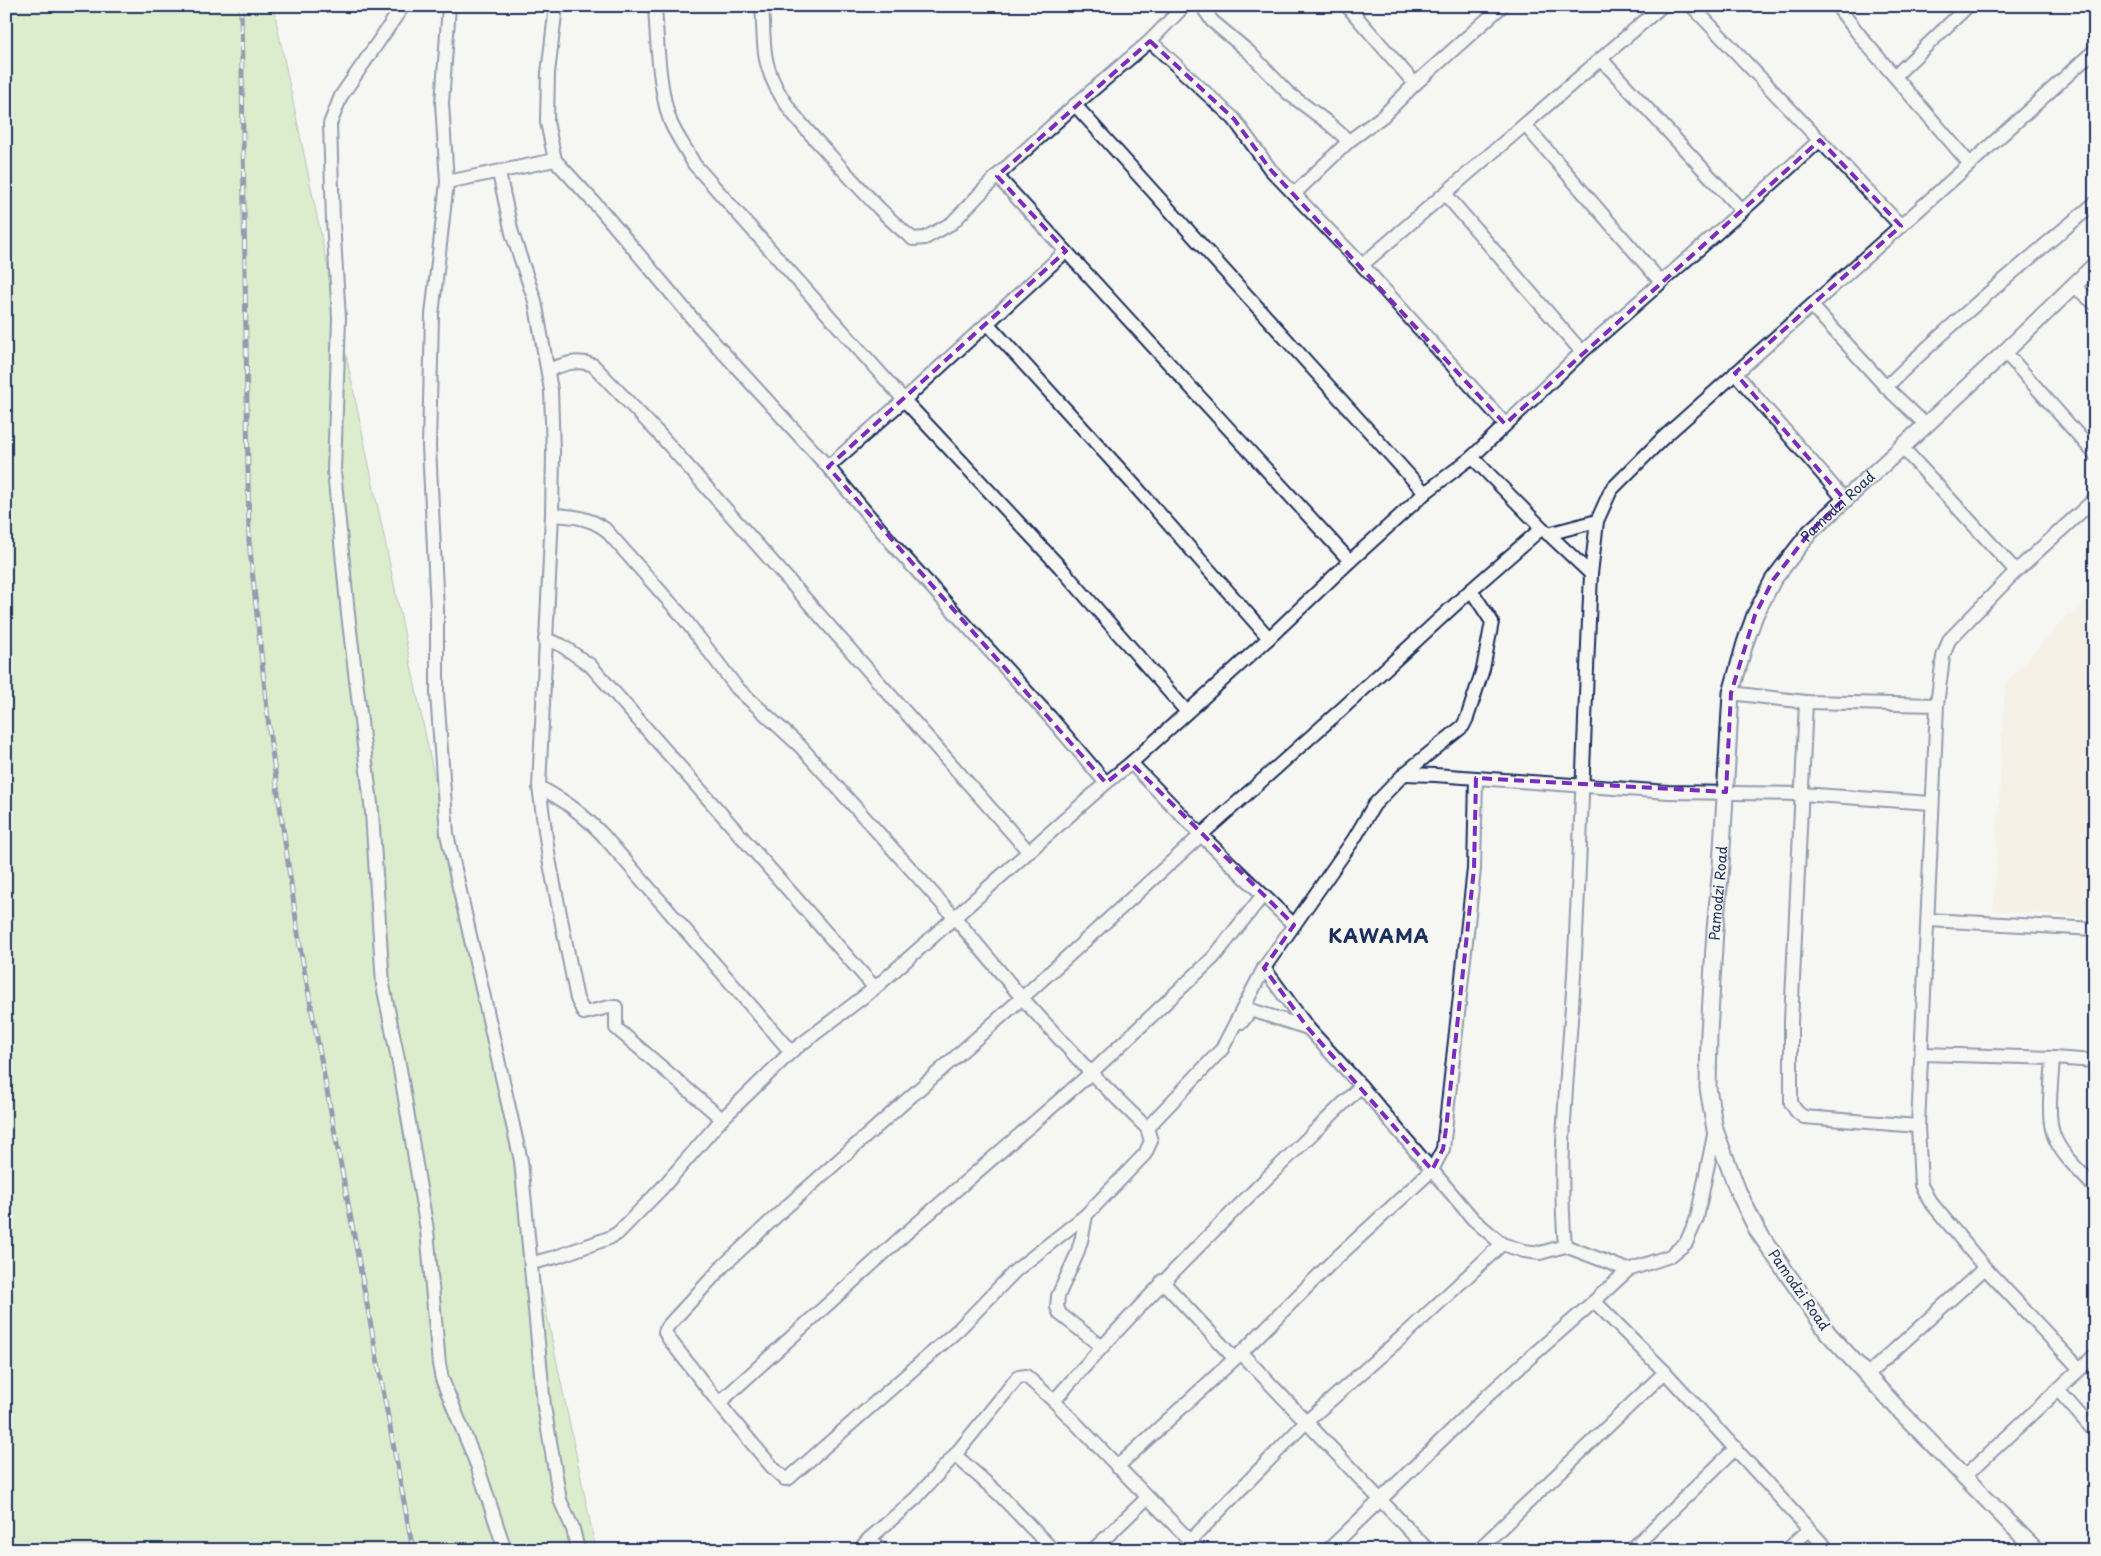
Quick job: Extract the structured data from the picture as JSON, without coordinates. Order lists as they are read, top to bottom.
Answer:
{
  "streets": {
    "street": ["Pamodzi Road"]
  },
  "districts": ["KAWAMA"]
}
